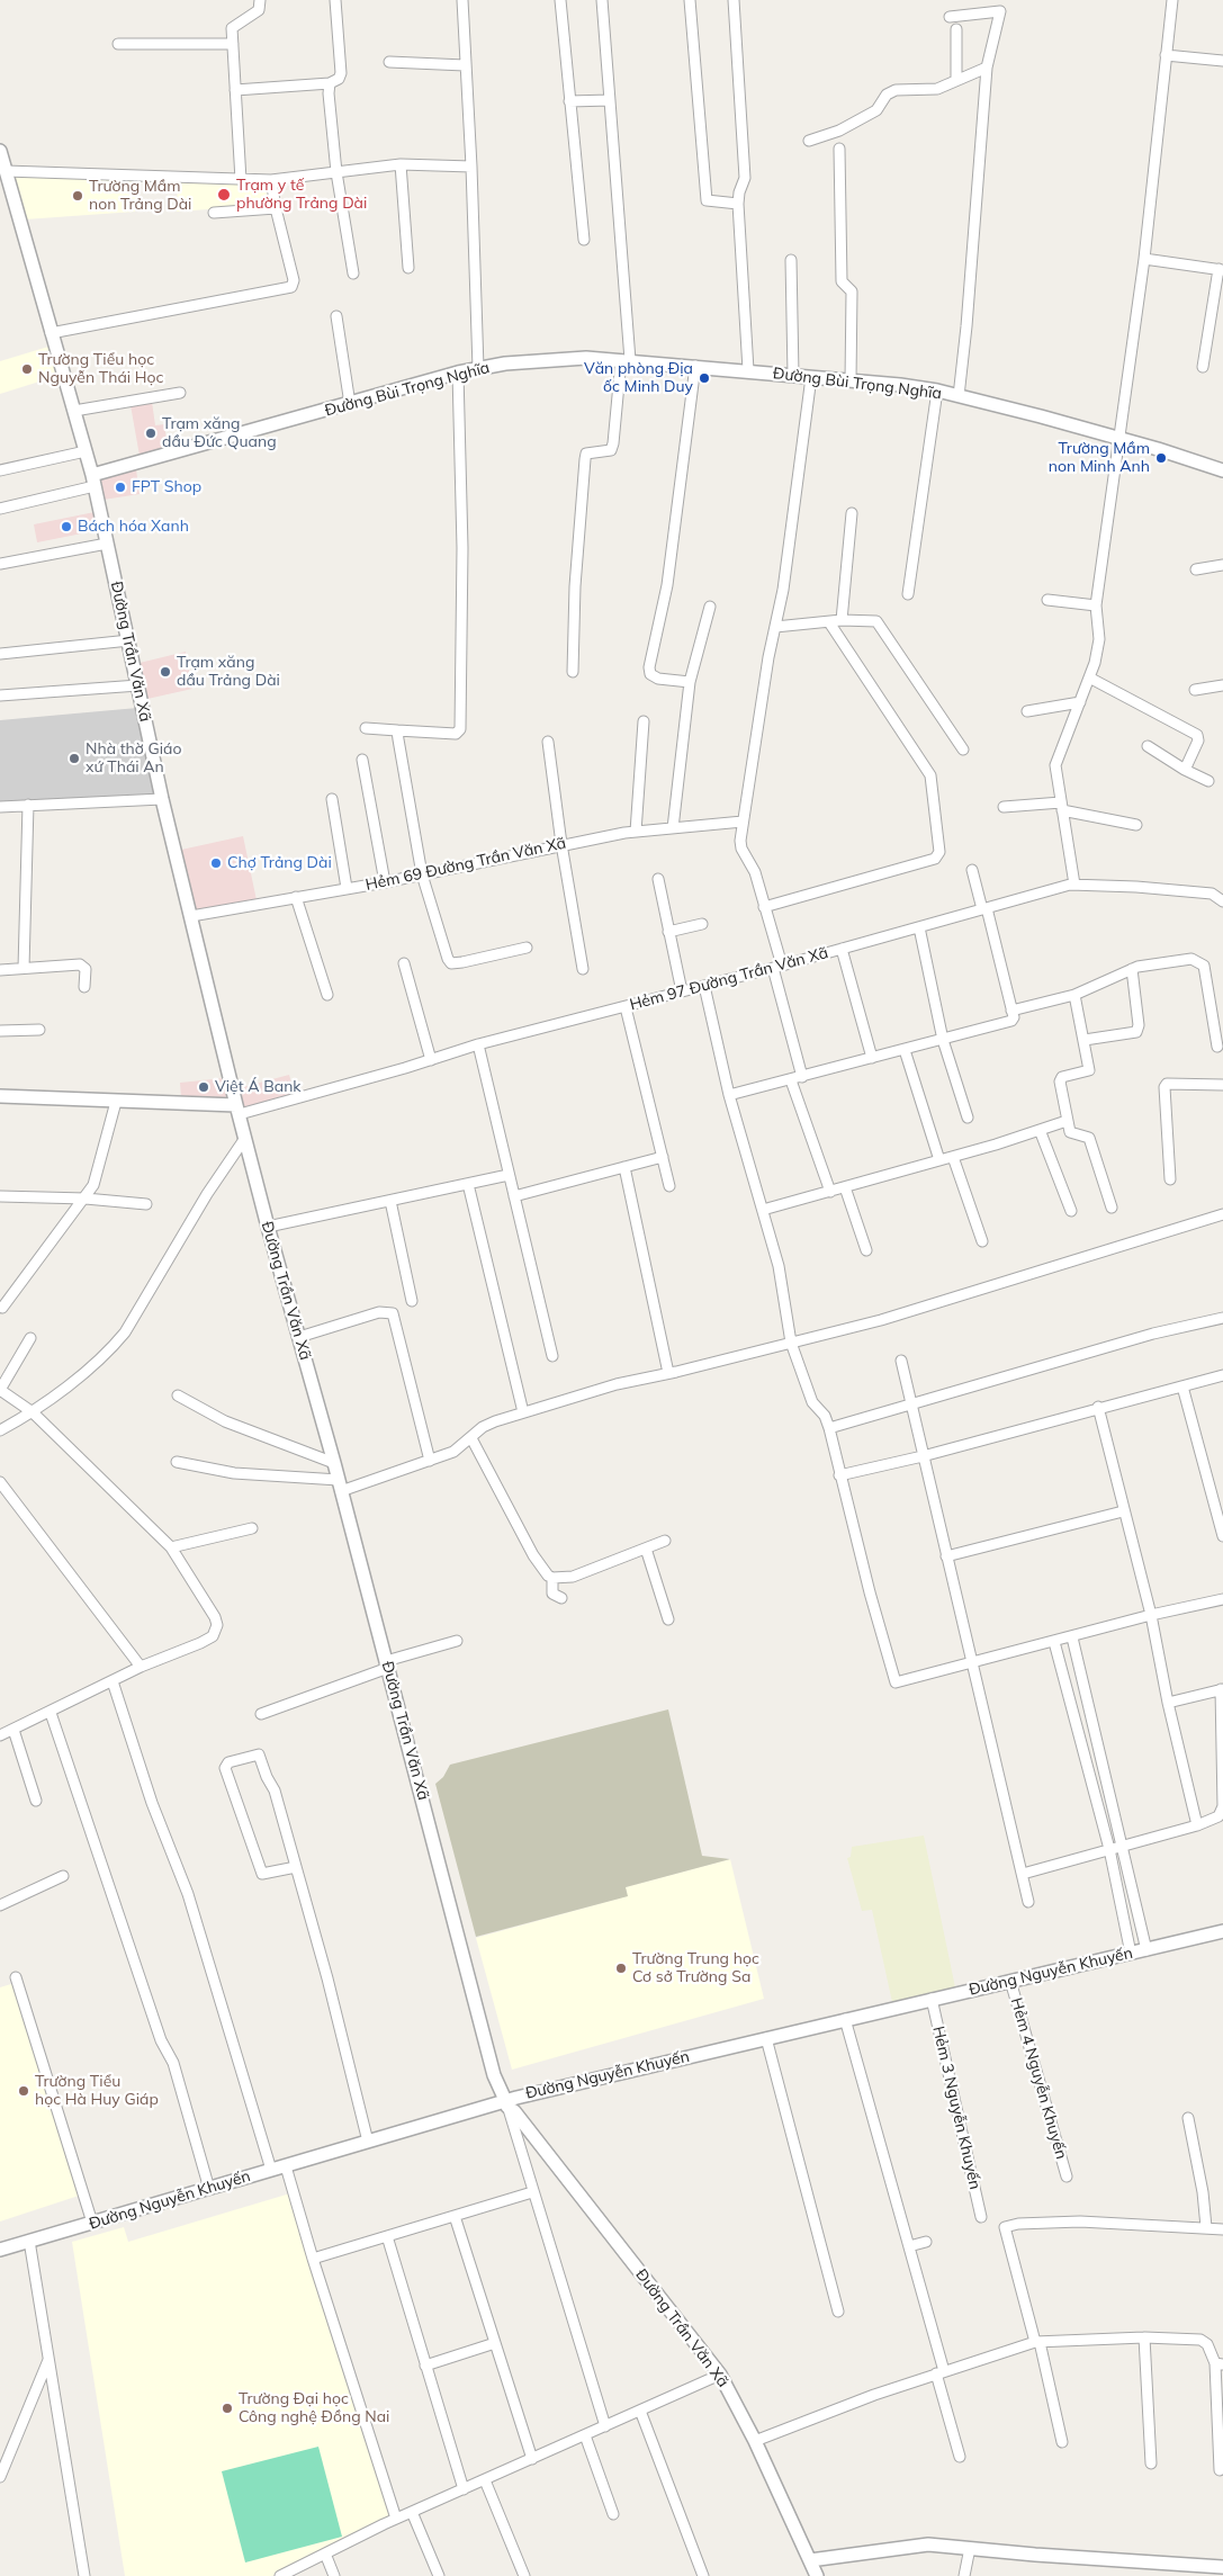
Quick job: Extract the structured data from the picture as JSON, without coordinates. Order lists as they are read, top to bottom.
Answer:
{
  "streets": {
    "street": [
      "Đường Bùi Trọng Nghĩa",
      "Đường Trần Văn Xã",
      "Hẻm 69 Đường Trần Văn Xã",
      "Hẻm 97 Đường Trần Văn Xã",
      "Đường Nguyễn Khuyến",
      "Hẻm 4 Nguyễn Khuyến",
      "Hẻm 3 Nguyễn Khuyến"
    ]
  },
  "crossings": [
    ["Đường Bùi Trọng Nghĩa", "Đường Trần Văn Xã"],
    ["Đường Trần Văn Xã", "Hẻm 69 Đường Trần Văn Xã"],
    ["Đường Trần Văn Xã", "Hẻm 97 Đường Trần Văn Xã"],
    ["Đường Trần Văn Xã", "Đường Nguyễn Khuyến"],
    ["Đường Nguyễn Khuyến", "Hẻm 4 Nguyễn Khuyến"],
    ["Đường Nguyễn Khuyến", "Hẻm 3 Nguyễn Khuyến"]
  ],
  "places": [
    "Trạm y tế phường Trảng Dài",
    "Trường Mầm non Trảng Dài",
    "Trường Tiểu học Nguyễn Thái Học",
    "Văn phòng Địa ốc Minh Duy",
    "Trạm xăng dầu Đức Quang",
    "Trường Mầm non Minh Anh",
    "FPT Shop",
    "Bách hóa Xanh",
    "Trạm xăng dầu Trảng Dài",
    "Nhà thờ Giáo xứ Thái An",
    "Chợ Trảng Dài",
    "Việt Á Bank",
    "Trường Trung học Cơ sở Trường Sa",
    "Trường Tiểu học Hà Huy Giáp",
    "Trường Đại học Công nghệ Đồng Nai"
  ]
}
